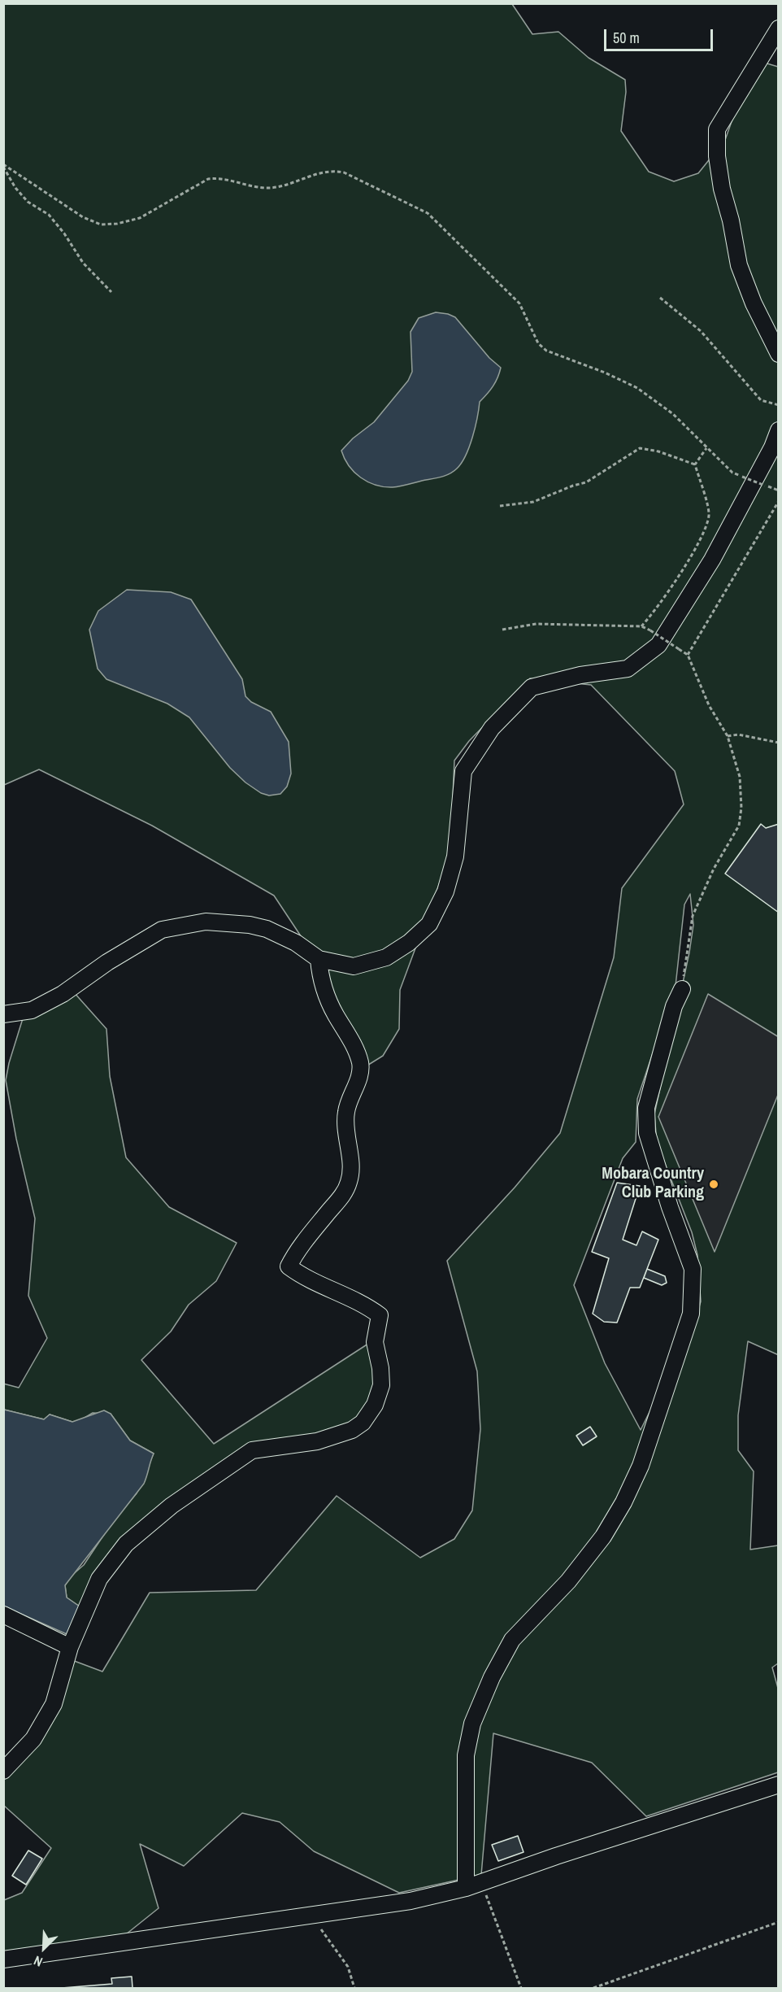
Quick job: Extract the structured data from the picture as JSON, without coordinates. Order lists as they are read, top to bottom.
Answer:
{
  "places": ["Mobara Country Club Parking"],
  "scale_bar": "50 m",
  "north": "bottom left"
}
